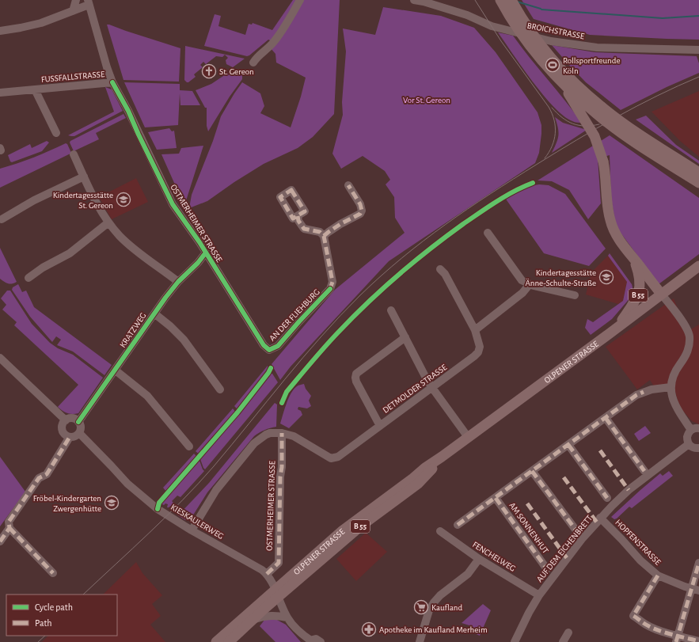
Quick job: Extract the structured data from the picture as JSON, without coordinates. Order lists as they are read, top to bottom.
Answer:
{
  "streets": {
    "main road": ["B 55", "OLPENER STRASSE"],
    "street": [
      "BROICHSTRASSE",
      "FUSSFALLSTRASSE",
      "OSTMERHEIMER STRASSE",
      "AN DER FLIEHBURG",
      "KRATZWEG",
      "DETMOLDER STRASSE",
      "KIESKAULERWEG",
      "AM SONNENHUT",
      "HOPFENSTRASSE",
      "AUF DEM EICHENBRETT",
      "FENCHELWEG"
    ]
  },
  "crossings": [
    ["FUSSFALLSTRASSE", "OSTMERHEIMER STRASSE"],
    ["OSTMERHEIMER STRASSE", "AN DER FLIEHBURG"],
    ["OSTMERHEIMER STRASSE", "KRATZWEG"],
    ["OSTMERHEIMER STRASSE", "DETMOLDER STRASSE"],
    ["OSTMERHEIMER STRASSE", "KIESKAULERWEG"],
    ["B 55", "OLPENER STRASSE"],
    ["KRATZWEG", "KIESKAULERWEG"],
    ["OLPENER STRASSE", "KIESKAULERWEG"],
    ["HOPFENSTRASSE", "AUF DEM EICHENBRETT"],
    ["AUF DEM EICHENBRETT", "FENCHELWEG"]
  ],
  "parks": ["Vor St. Gereon"],
  "places": {
    "sports": ["Rollsportfreunde Köln"],
    "church": ["St. Gereon"],
    "school or university": ["Kindertagesstätte St. Gereon", "Kindertagesstätte Änne-Schulte-Straße", "Fröbel-Kindergarten Zwergenhütte"],
    "supermarket": ["Kaufland"],
    "pharmacy": ["Apotheke im Kaufland Merheim"]
  },
  "legend": ["Cycle path", "Path"]
}
